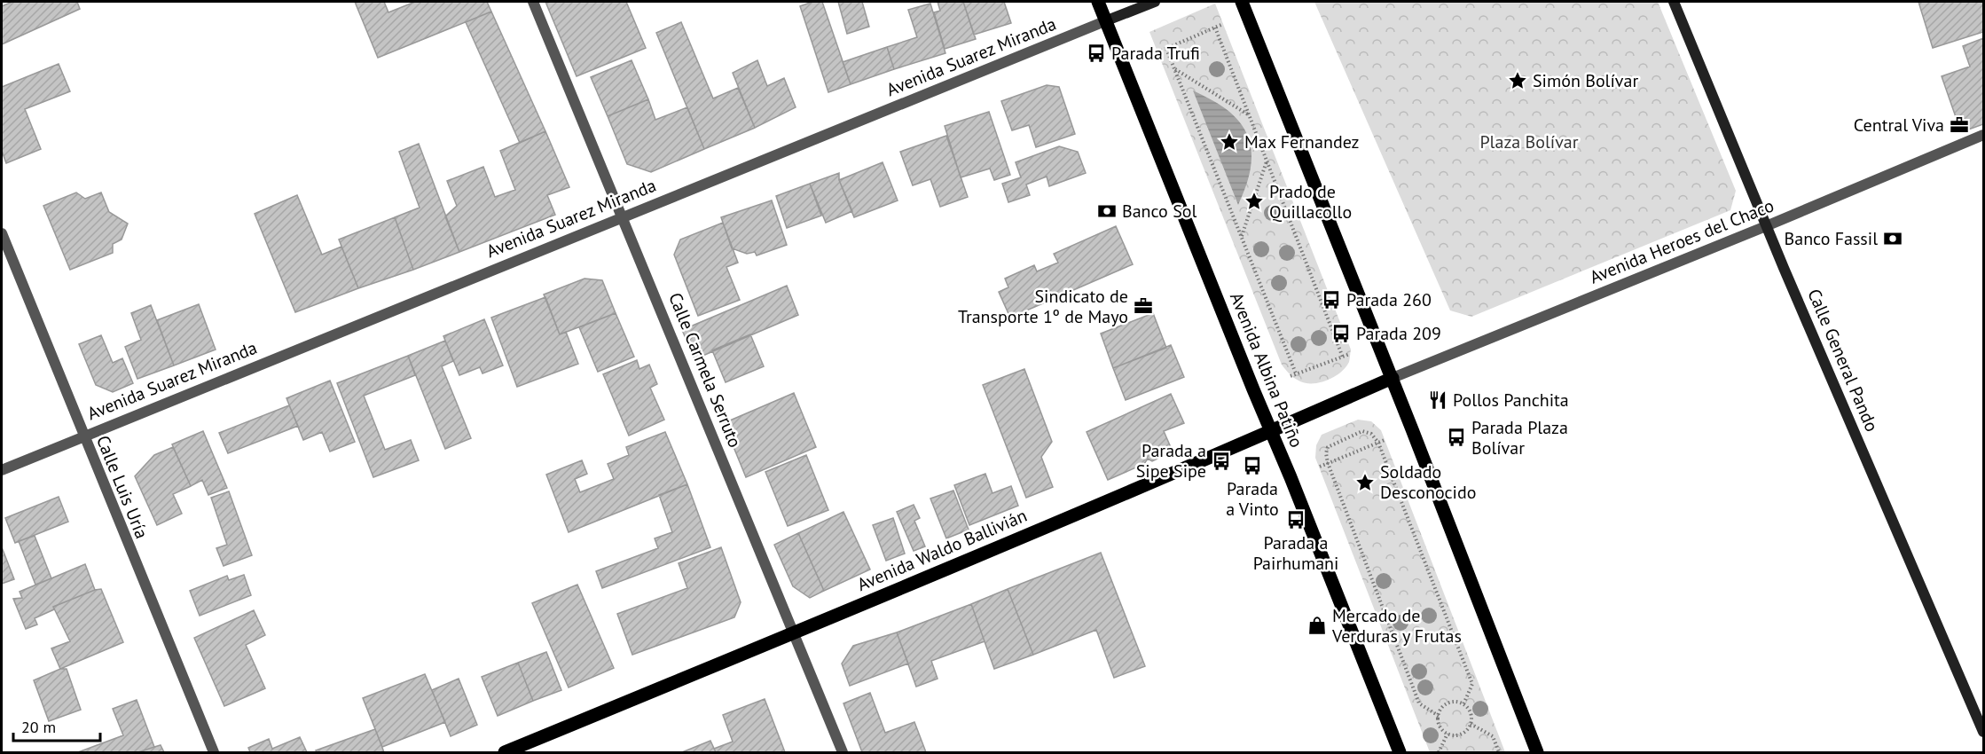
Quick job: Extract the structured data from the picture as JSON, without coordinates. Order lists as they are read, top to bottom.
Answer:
{
  "streets": {
    "main road": [
      "Avenida Suarez Miranda",
      "Calle General Pando",
      "Avenida Albina Patiño",
      "Avenida Waldo Ballivián"
    ],
    "street": ["Avenida Heroes del Chaco", "Calle Carmela Serruto", "Calle Luis Uría"]
  },
  "crossings": [
    ["Avenida Suarez Miranda", "Calle Carmela Serruto"],
    ["Avenida Suarez Miranda", "Avenida Albina Patiño"],
    ["Avenida Suarez Miranda", "Calle Luis Uría"],
    ["Avenida Heroes del Chaco", "Calle General Pando"],
    ["Avenida Heroes del Chaco", "Avenida Waldo Ballivián"],
    ["Calle Carmela Serruto", "Avenida Waldo Ballivián"],
    ["Avenida Albina Patiño", "Avenida Waldo Ballivián"]
  ],
  "parks": ["Plaza Bolívar"],
  "places": {
    "bus stop": [
      "Parada Trufi",
      "Parada 260",
      "Parada 209",
      "Parada Plaza Bolívar",
      "Parada a Sipe Sipe",
      "Parada a Vinto",
      "Parada a Pairhumani"
    ],
    "place": [
      "Simón Bolívar",
      "Max Fernandez",
      "Prado de Quillacollo",
      "Soldado Desconocido"
    ],
    "office": ["Central Viva", "Sindicato de Transporte 1º de Mayo"],
    "bank": ["Banco Sol", "Banco Fassil"],
    "restaurant": ["Pollos Panchita"],
    "shop": ["Mercado de Verduras y Frutas"]
  },
  "scale_bar": "20 m"
}
